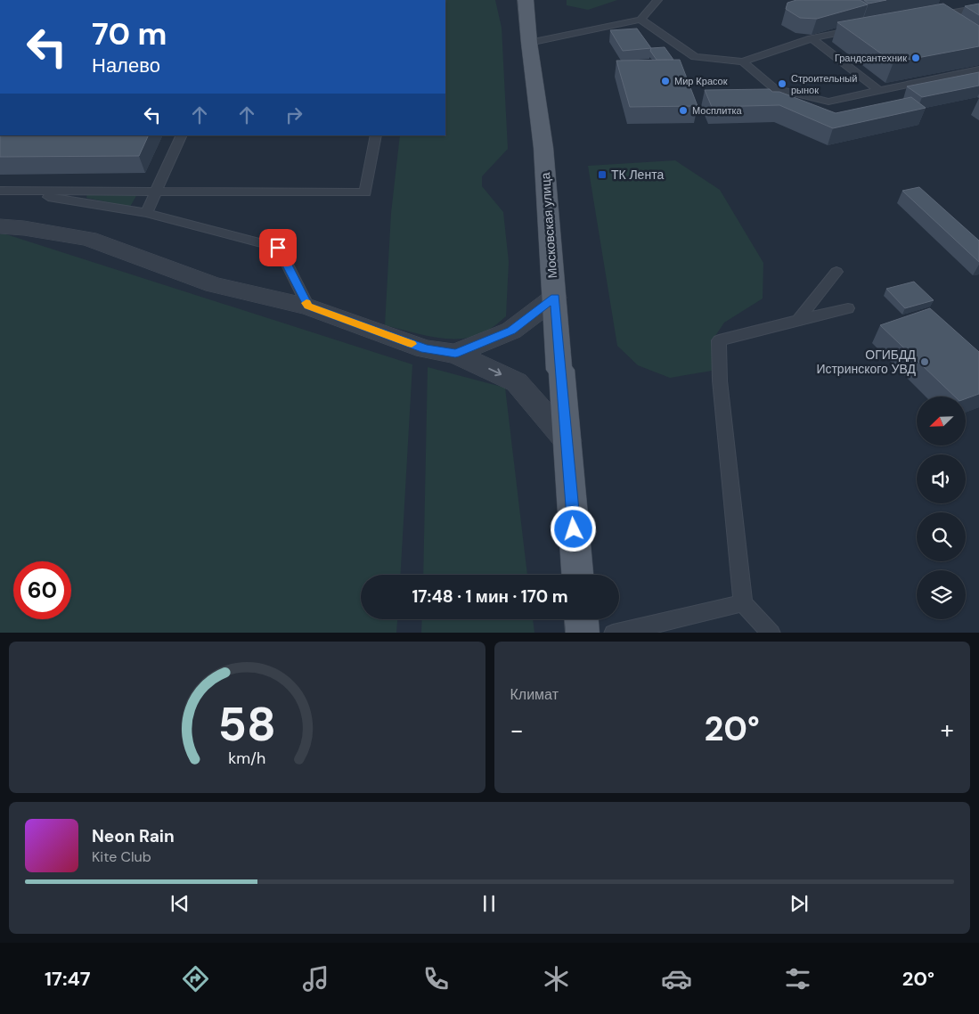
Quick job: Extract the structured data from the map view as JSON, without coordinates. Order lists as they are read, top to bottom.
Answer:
{
  "streets": {
    "main road": ["Московская улица"]
  },
  "places": {
    "other": [
      "Грандсантехник",
      "Мир Красок",
      "Строительный рынок",
      "Мосплитка",
      "ОГИБДД Истринского УВД"
    ],
    "transit": ["ТК Лента"]
  },
  "north": "bottom left",
  "page": {
    "turn": ["70 m", "Налево"],
    "limit": "60",
    "trip": "17:48 · 1 мин · 170 m",
    "tile": "Климат",
    "heat": ["−", "20°", "+"],
    "song": ["Neon Rain", "Kite Club"],
    "tabs": ["17:47", "20°"],
    "gauge": ["58", "km/h"]
  }
}
